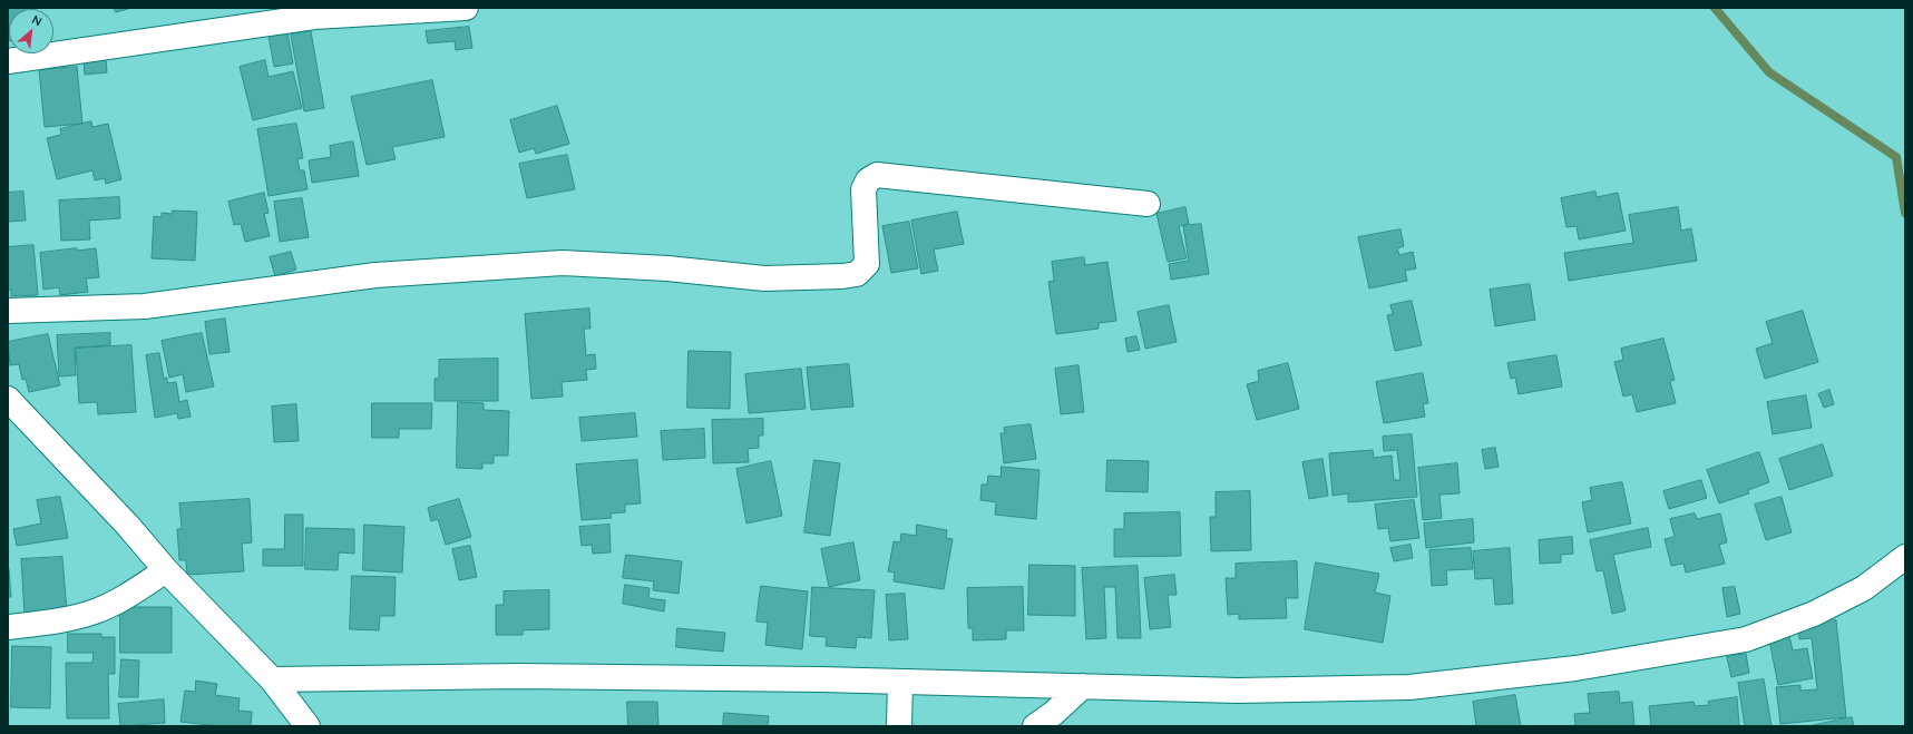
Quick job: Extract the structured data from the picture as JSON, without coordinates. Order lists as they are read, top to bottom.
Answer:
{
  "north": "top right"
}
